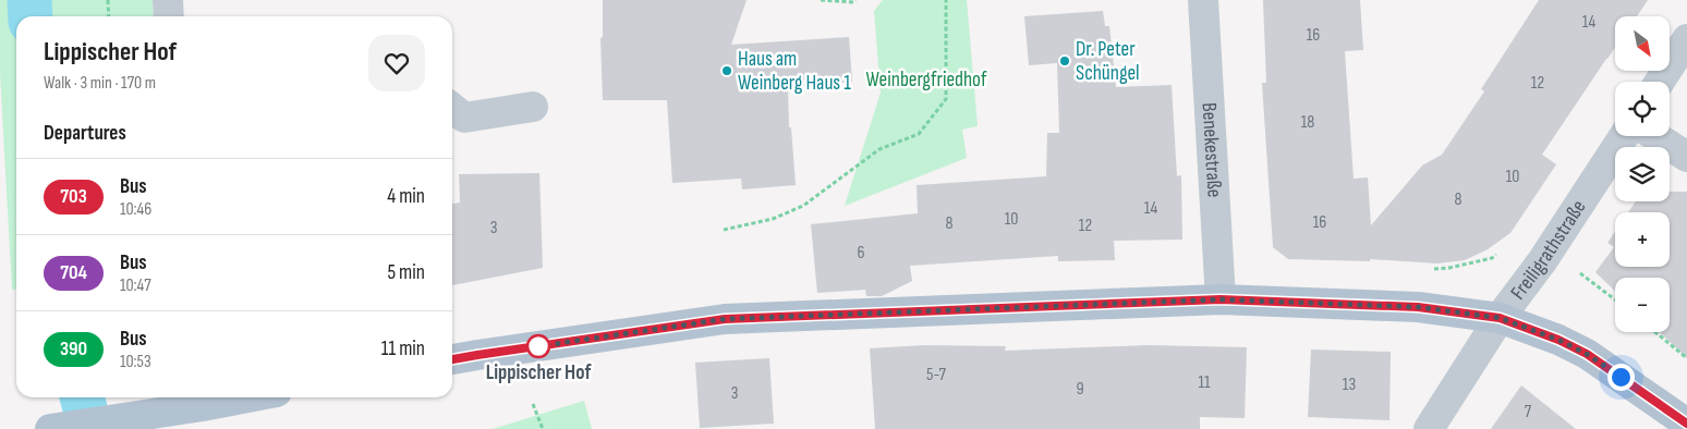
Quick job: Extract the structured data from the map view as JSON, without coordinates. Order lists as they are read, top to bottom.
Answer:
{
  "streets": {
    "street": ["Benekestraße", "Freiligrathstraße"]
  },
  "parks": ["Weinbergfriedhof"],
  "places": ["Dr. Peter Schüngel", "Haus am Weinberg Haus 1", "Lippischer Hof"],
  "lines": ["bus line 703"],
  "house_numbers": [
    "14",
    "16",
    "12",
    "18",
    "10",
    "8",
    "14",
    "10",
    "16",
    "8",
    "12",
    "3",
    "6",
    "5-7",
    "11",
    "13",
    "9",
    "3",
    "7"
  ],
  "north": "bottom right",
  "page": {
    "map_buttons": ["+", "−"],
    "heading": [
      ["Lippischer Hof", "Walk · 3 min · 170 m"],
      "Departures"
    ],
    "list": [
      {
        "mark": "703",
        "name": "Bus",
        "note": "10:46",
        "value": "4 min"
      },
      {
        "mark": "704",
        "name": "Bus",
        "note": "10:47",
        "value": "5 min"
      },
      {
        "mark": "390",
        "name": "Bus",
        "note": "10:53",
        "value": "11 min"
      }
    ]
  }
}
